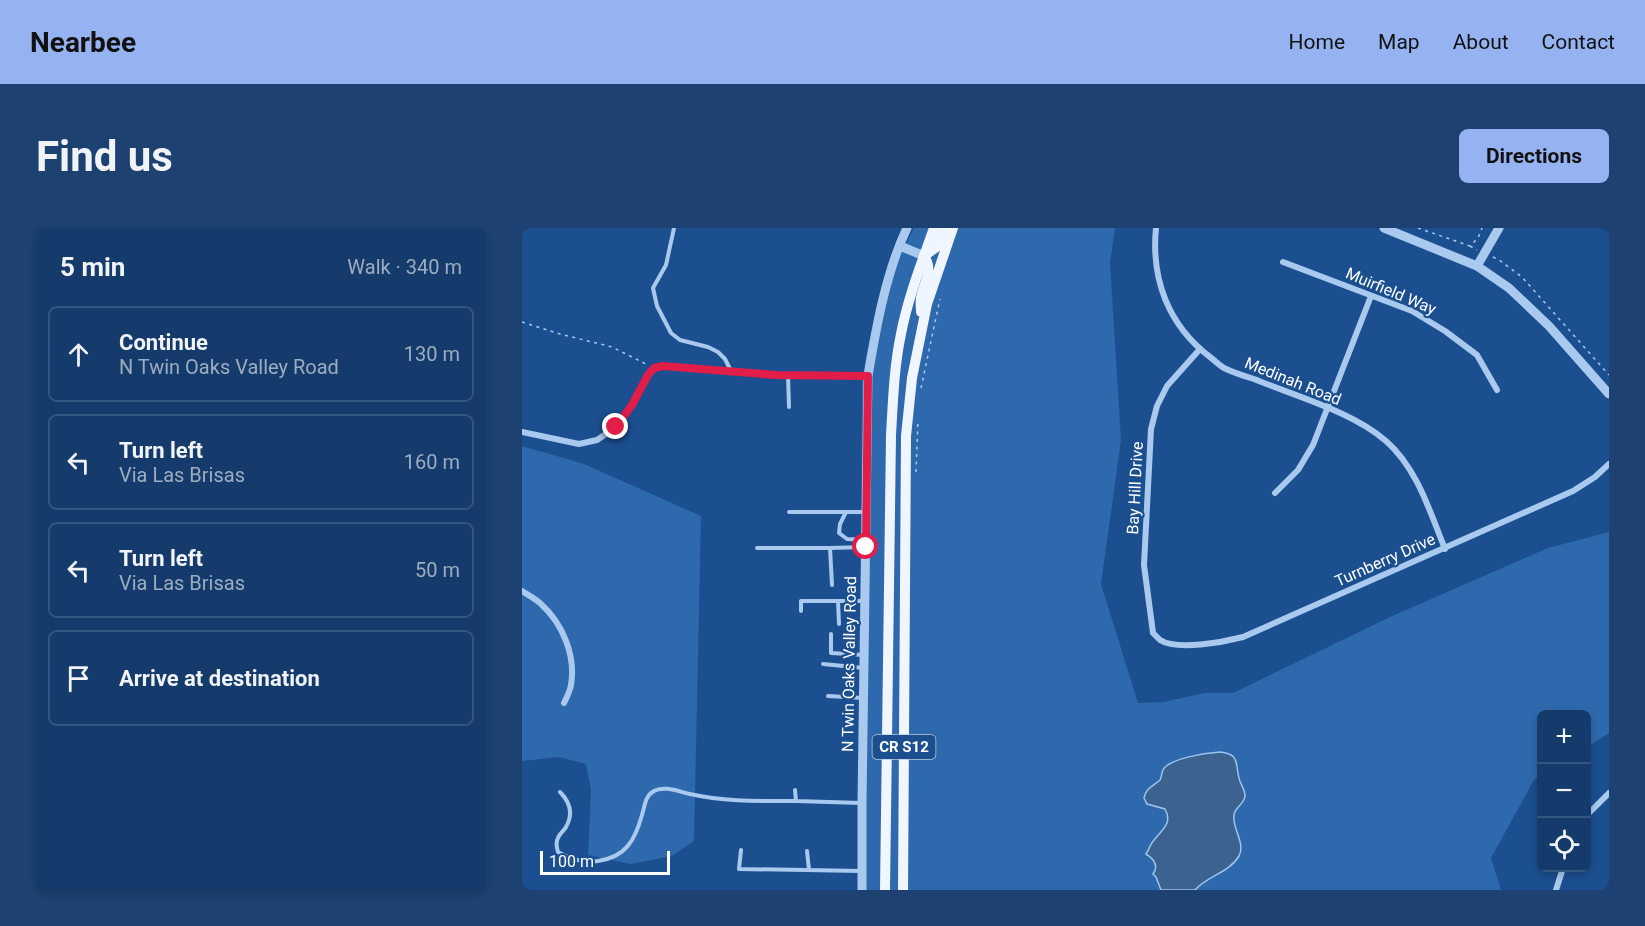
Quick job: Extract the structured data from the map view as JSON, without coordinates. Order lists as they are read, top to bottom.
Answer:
{
  "streets": {
    "main road": ["CR S12"],
    "street": [
      "Muirfield Way",
      "Medinah Road",
      "Bay Hill Drive",
      "Turnberry Drive",
      "N Twin Oaks Valley Road"
    ]
  },
  "crossings": [
    ["Medinah Road", "Bay Hill Drive"],
    ["Medinah Road", "Turnberry Drive"],
    ["Bay Hill Drive", "Turnberry Drive"]
  ],
  "scale_bar": "100 m",
  "page": {
    "header": "Nearbee",
    "nav": [
      "Home",
      "Map",
      "About",
      "Contact"
    ],
    "buttons": "Directions",
    "title": "Find us",
    "heading": ["5 min", "Walk · 340 m"],
    "list": [
      ["Continue", "N Twin Oaks Valley Road", "130 m"],
      ["Turn left", "Via Las Brisas", "160 m"],
      ["Turn left", "Via Las Brisas", "50 m"],
      "Arrive at destination"
    ],
    "map_buttons": ["+", "−"],
    "scale": "100 m"
  }
}
